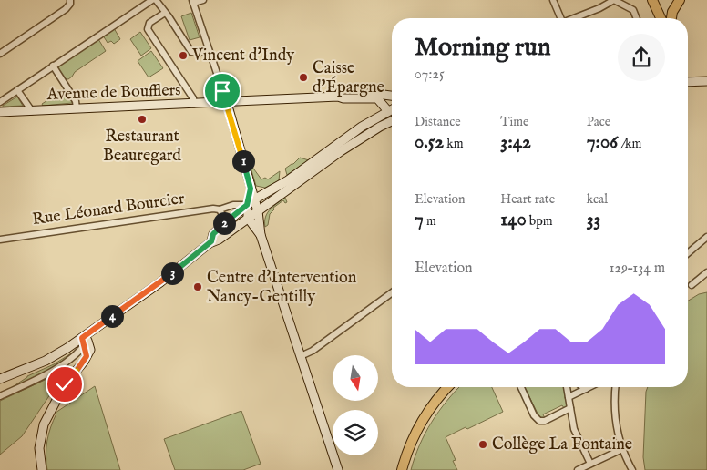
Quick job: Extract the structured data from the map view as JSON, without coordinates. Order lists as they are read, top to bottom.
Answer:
{
  "streets": {
    "main road": ["Avenue de Boufflers"],
    "street": ["Rue Léonard Bourcier"]
  },
  "places": [
    "Vincent d'Indy",
    "Caisse d'Épargne",
    "Restaurant Beauregard",
    "Centre d'Intervention Nancy-Gentilly",
    "Collège La Fontaine"
  ],
  "north": "bottom",
  "page": {
    "heading": ["Morning run", "07:25"],
    "stats": [
      ["Distance", "0.52 km"],
      ["Time", "3:42"],
      ["Pace", "7:06 /km"],
      ["Elevation", "7 m"],
      ["Heart rate", "140 bpm"],
      ["kcal", "33"]
    ],
    "pins": [
      "1",
      "2",
      "3",
      "4"
    ],
    "chart": ["Elevation", "129–134 m"]
  }
}
